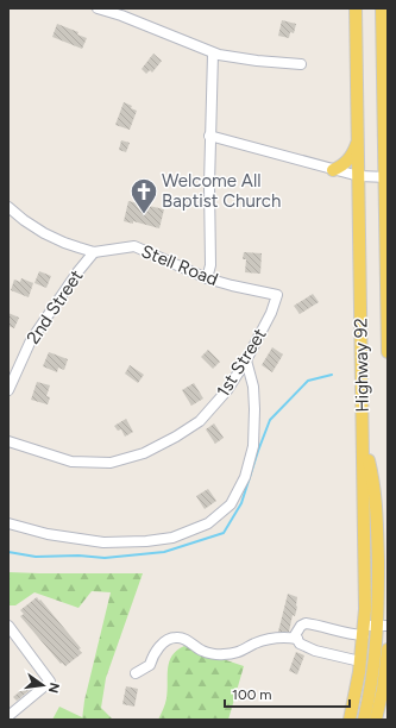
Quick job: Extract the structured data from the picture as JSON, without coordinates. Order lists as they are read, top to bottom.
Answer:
{
  "streets": {
    "main road": ["Highway 92"],
    "street": ["Stell Road", "2nd Street", "1st Street"]
  },
  "crossings": [
    ["Stell Road", "2nd Street"],
    ["Stell Road", "1st Street"]
  ],
  "places": {
    "church": ["Welcome All Baptist Church"]
  },
  "scale_bar": "100 m",
  "north": "right"
}
